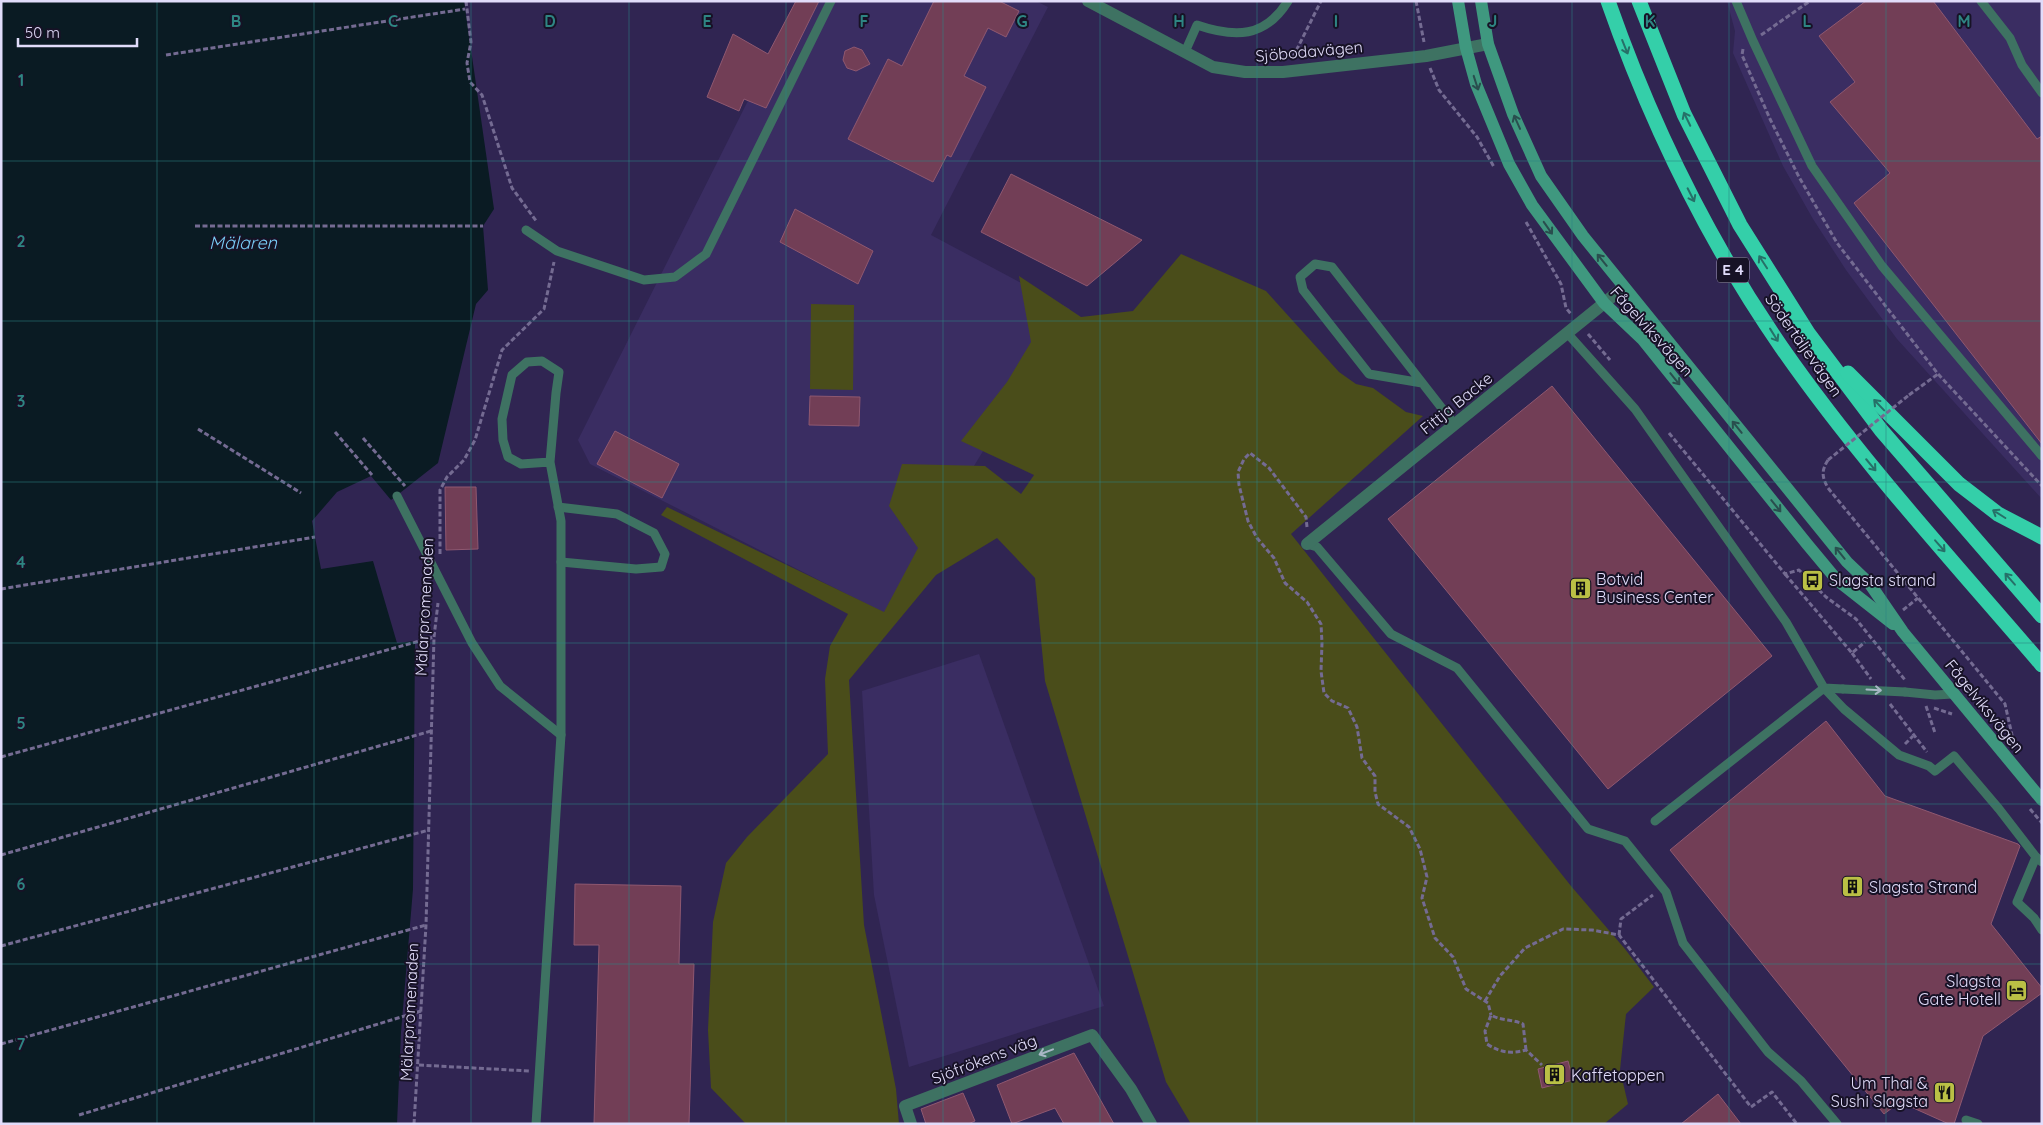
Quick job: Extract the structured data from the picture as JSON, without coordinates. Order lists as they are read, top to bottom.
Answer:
{
  "streets": {
    "highway": ["E 4", "Södertäljevägen"],
    "main road": ["Fågelviksvägen"],
    "street": ["Sjöbodavägen", "Fittja Backe", "Sjöfrökens väg"],
    "path": ["Mälarpromenaden"]
  },
  "crossings": [
    ["Sjöbodavägen", "Fågelviksvägen"],
    ["Fågelviksvägen", "Fittja Backe"]
  ],
  "water": ["Mälaren"],
  "places": {
    "bus stop": ["Slagsta strand"],
    "building": ["Botvid Business Center", "Slagsta Strand", "Kaffetoppen"],
    "hotel": ["Slagsta Gate Hotell"],
    "restaurant": ["Um Thai & Sushi Slagsta"]
  },
  "scale_bar": "50 m",
  "grid": {
    "columns": [
      "B",
      "C",
      "D",
      "E",
      "F",
      "G",
      "H",
      "I",
      "J",
      "K",
      "L",
      "M"
    ],
    "rows": [
      "1",
      "2",
      "3",
      "4",
      "5",
      "6",
      "7"
    ]
  }
}
